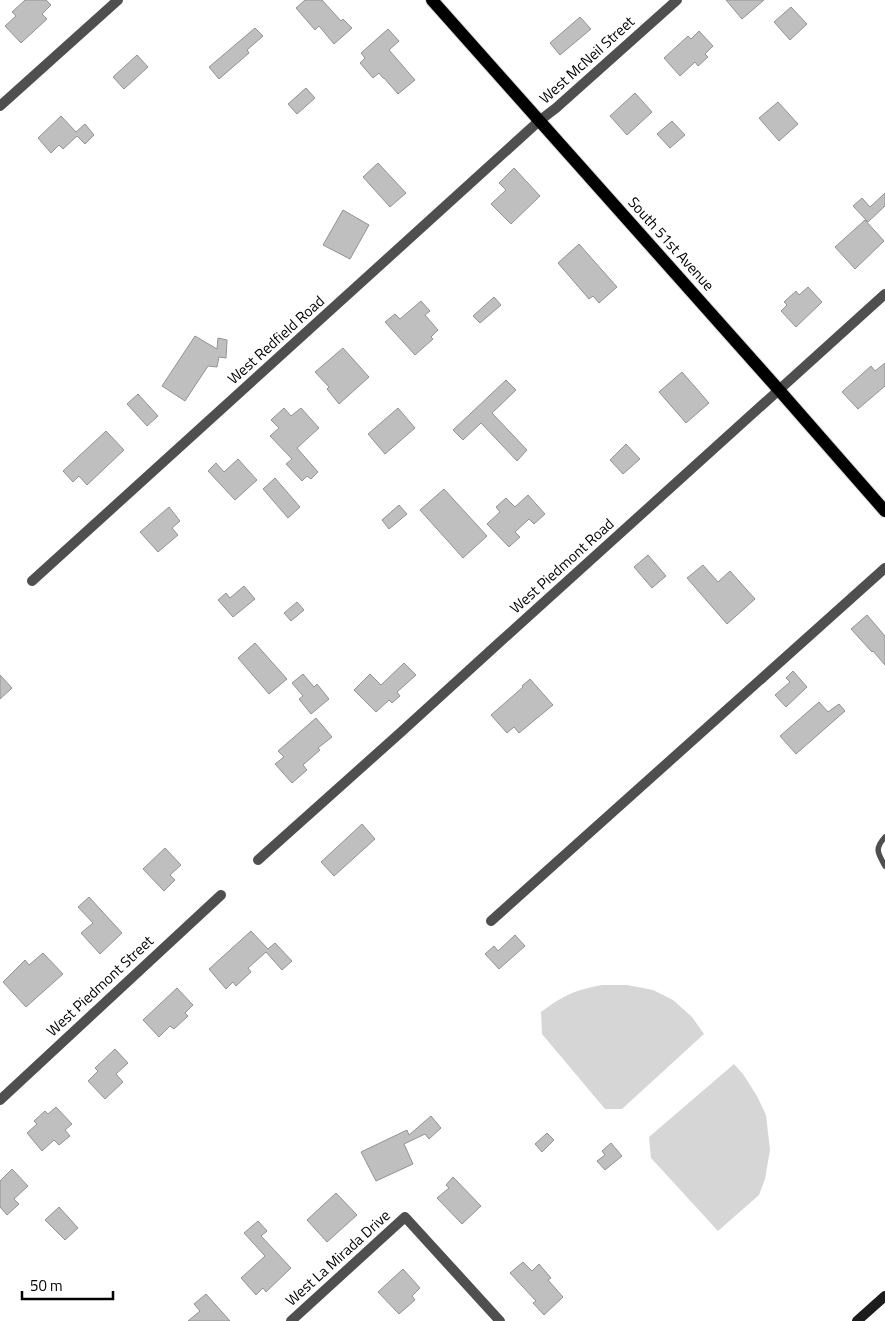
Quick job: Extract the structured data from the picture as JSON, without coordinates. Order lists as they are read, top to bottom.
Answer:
{
  "streets": {
    "main road": ["South 51st Avenue"],
    "street": [
      "West McNeil Street",
      "West Redfield Road",
      "West Piedmont Road",
      "West Piedmont Street",
      "West La Mirada Drive"
    ]
  },
  "crossings": [
    ["West McNeil Street", "South 51st Avenue"],
    ["West McNeil Street", "West Redfield Road"],
    ["South 51st Avenue", "West Redfield Road"],
    ["South 51st Avenue", "West Piedmont Road"]
  ],
  "scale_bar": "50 m"
}
